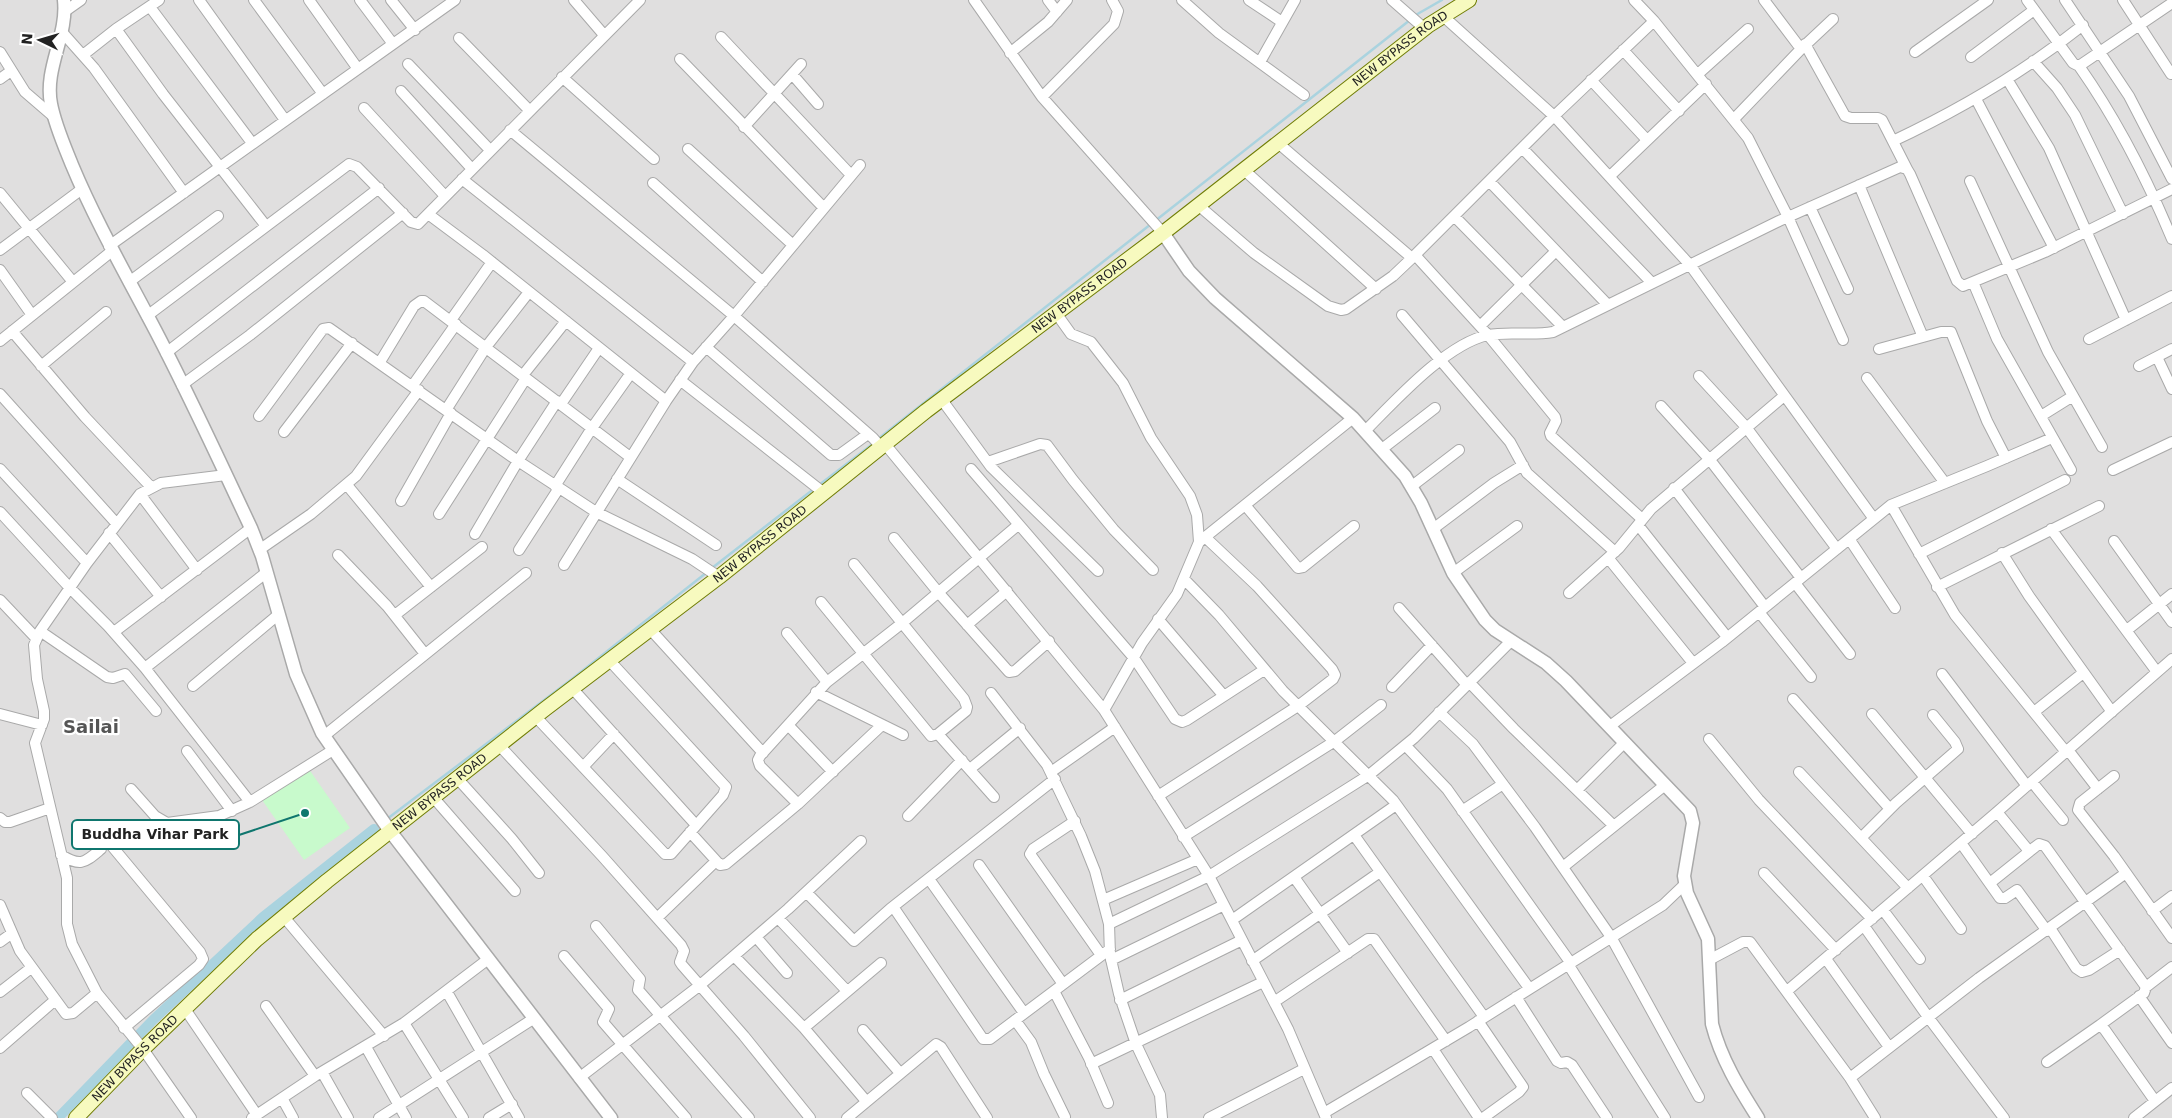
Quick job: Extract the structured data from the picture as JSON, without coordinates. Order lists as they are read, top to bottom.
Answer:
{
  "streets": {
    "main road": ["NEW BYPASS ROAD"]
  },
  "districts": ["Sailai"],
  "places": ["Buddha Vihar Park"],
  "north": "left"
}
